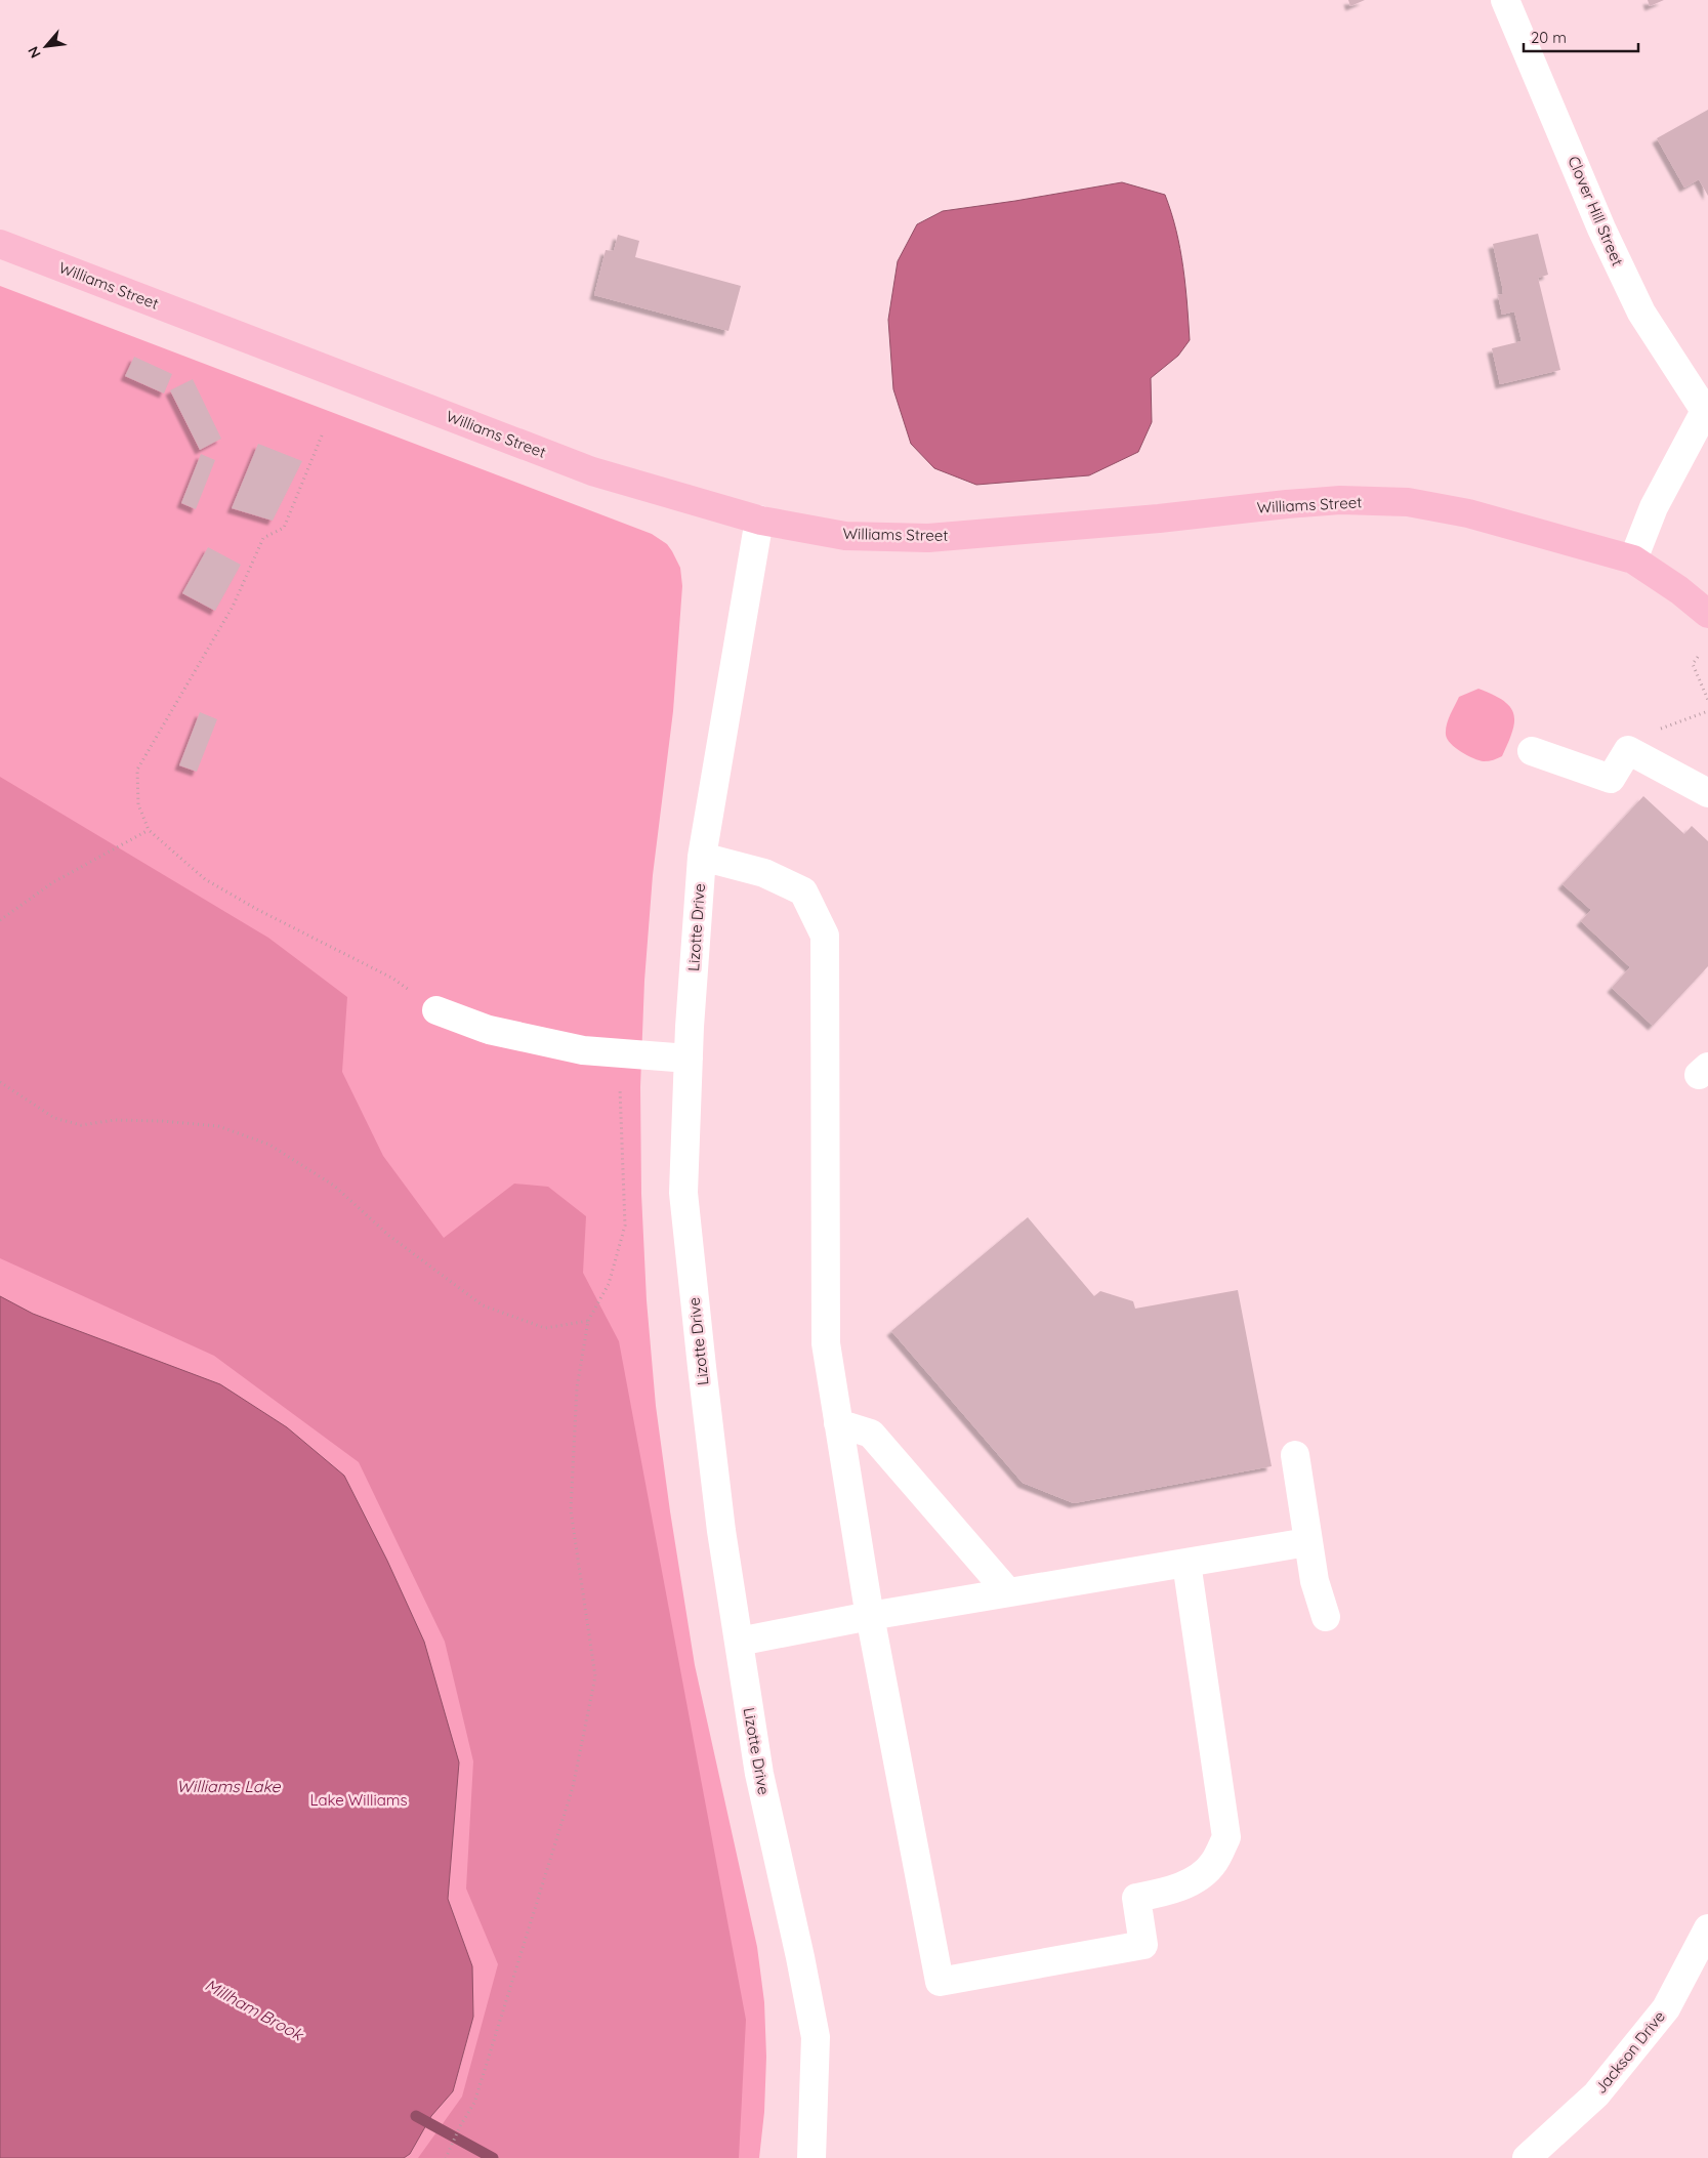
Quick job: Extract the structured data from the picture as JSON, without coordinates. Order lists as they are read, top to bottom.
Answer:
{
  "streets": {
    "main road": ["Williams Street"],
    "street": ["Clover Hill Street", "Lizotte Drive", "Jackson Drive"]
  },
  "crossings": [
    ["Williams Street", "Lizotte Drive"]
  ],
  "water": ["Williams Lake", "Millham Brook"],
  "parks": ["Lake Williams"],
  "scale_bar": "20 m",
  "north": "bottom left"
}
